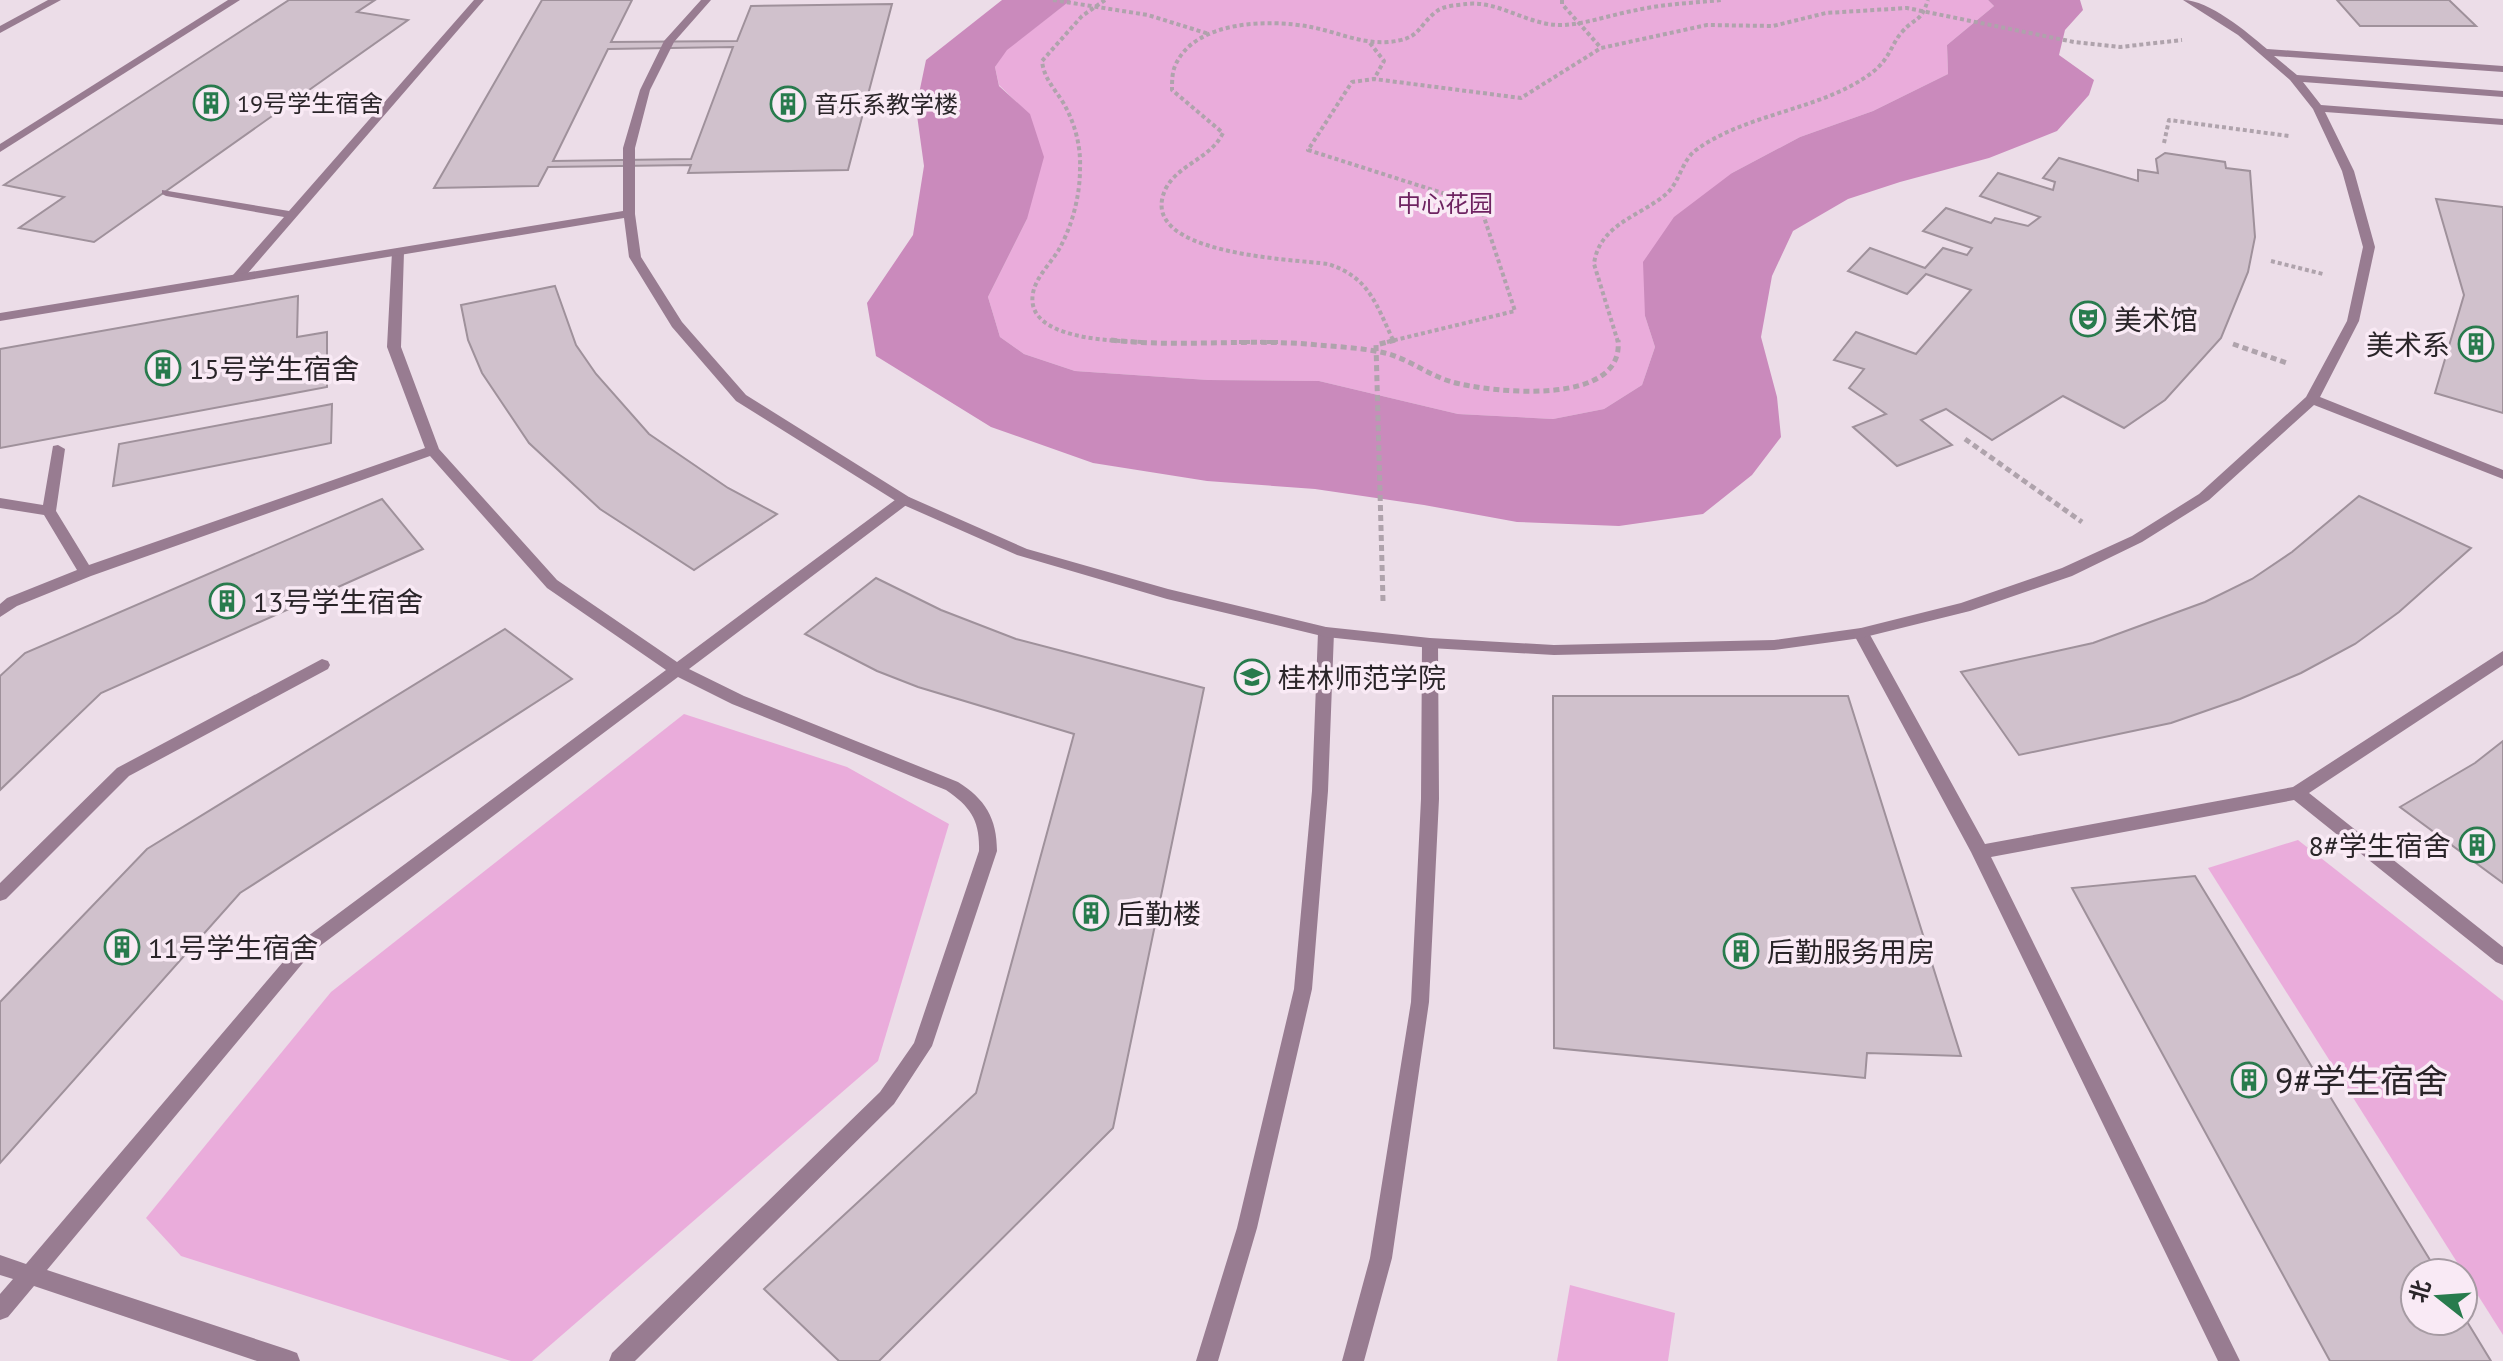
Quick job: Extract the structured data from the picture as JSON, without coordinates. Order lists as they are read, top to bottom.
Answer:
{
  "parks": ["中心花园"],
  "places": {
    "building": [
      "19号学生宿舍",
      "音乐系教学楼",
      "美术系",
      "15号学生宿舍",
      "13号学生宿舍",
      "8#学生宿舍",
      "后勤楼",
      "11号学生宿舍",
      "后勤服务用房",
      "9#学生宿舍"
    ],
    "theatre": ["美术馆"],
    "school or university": ["桂林师范学院"]
  },
  "north": "left"
}
